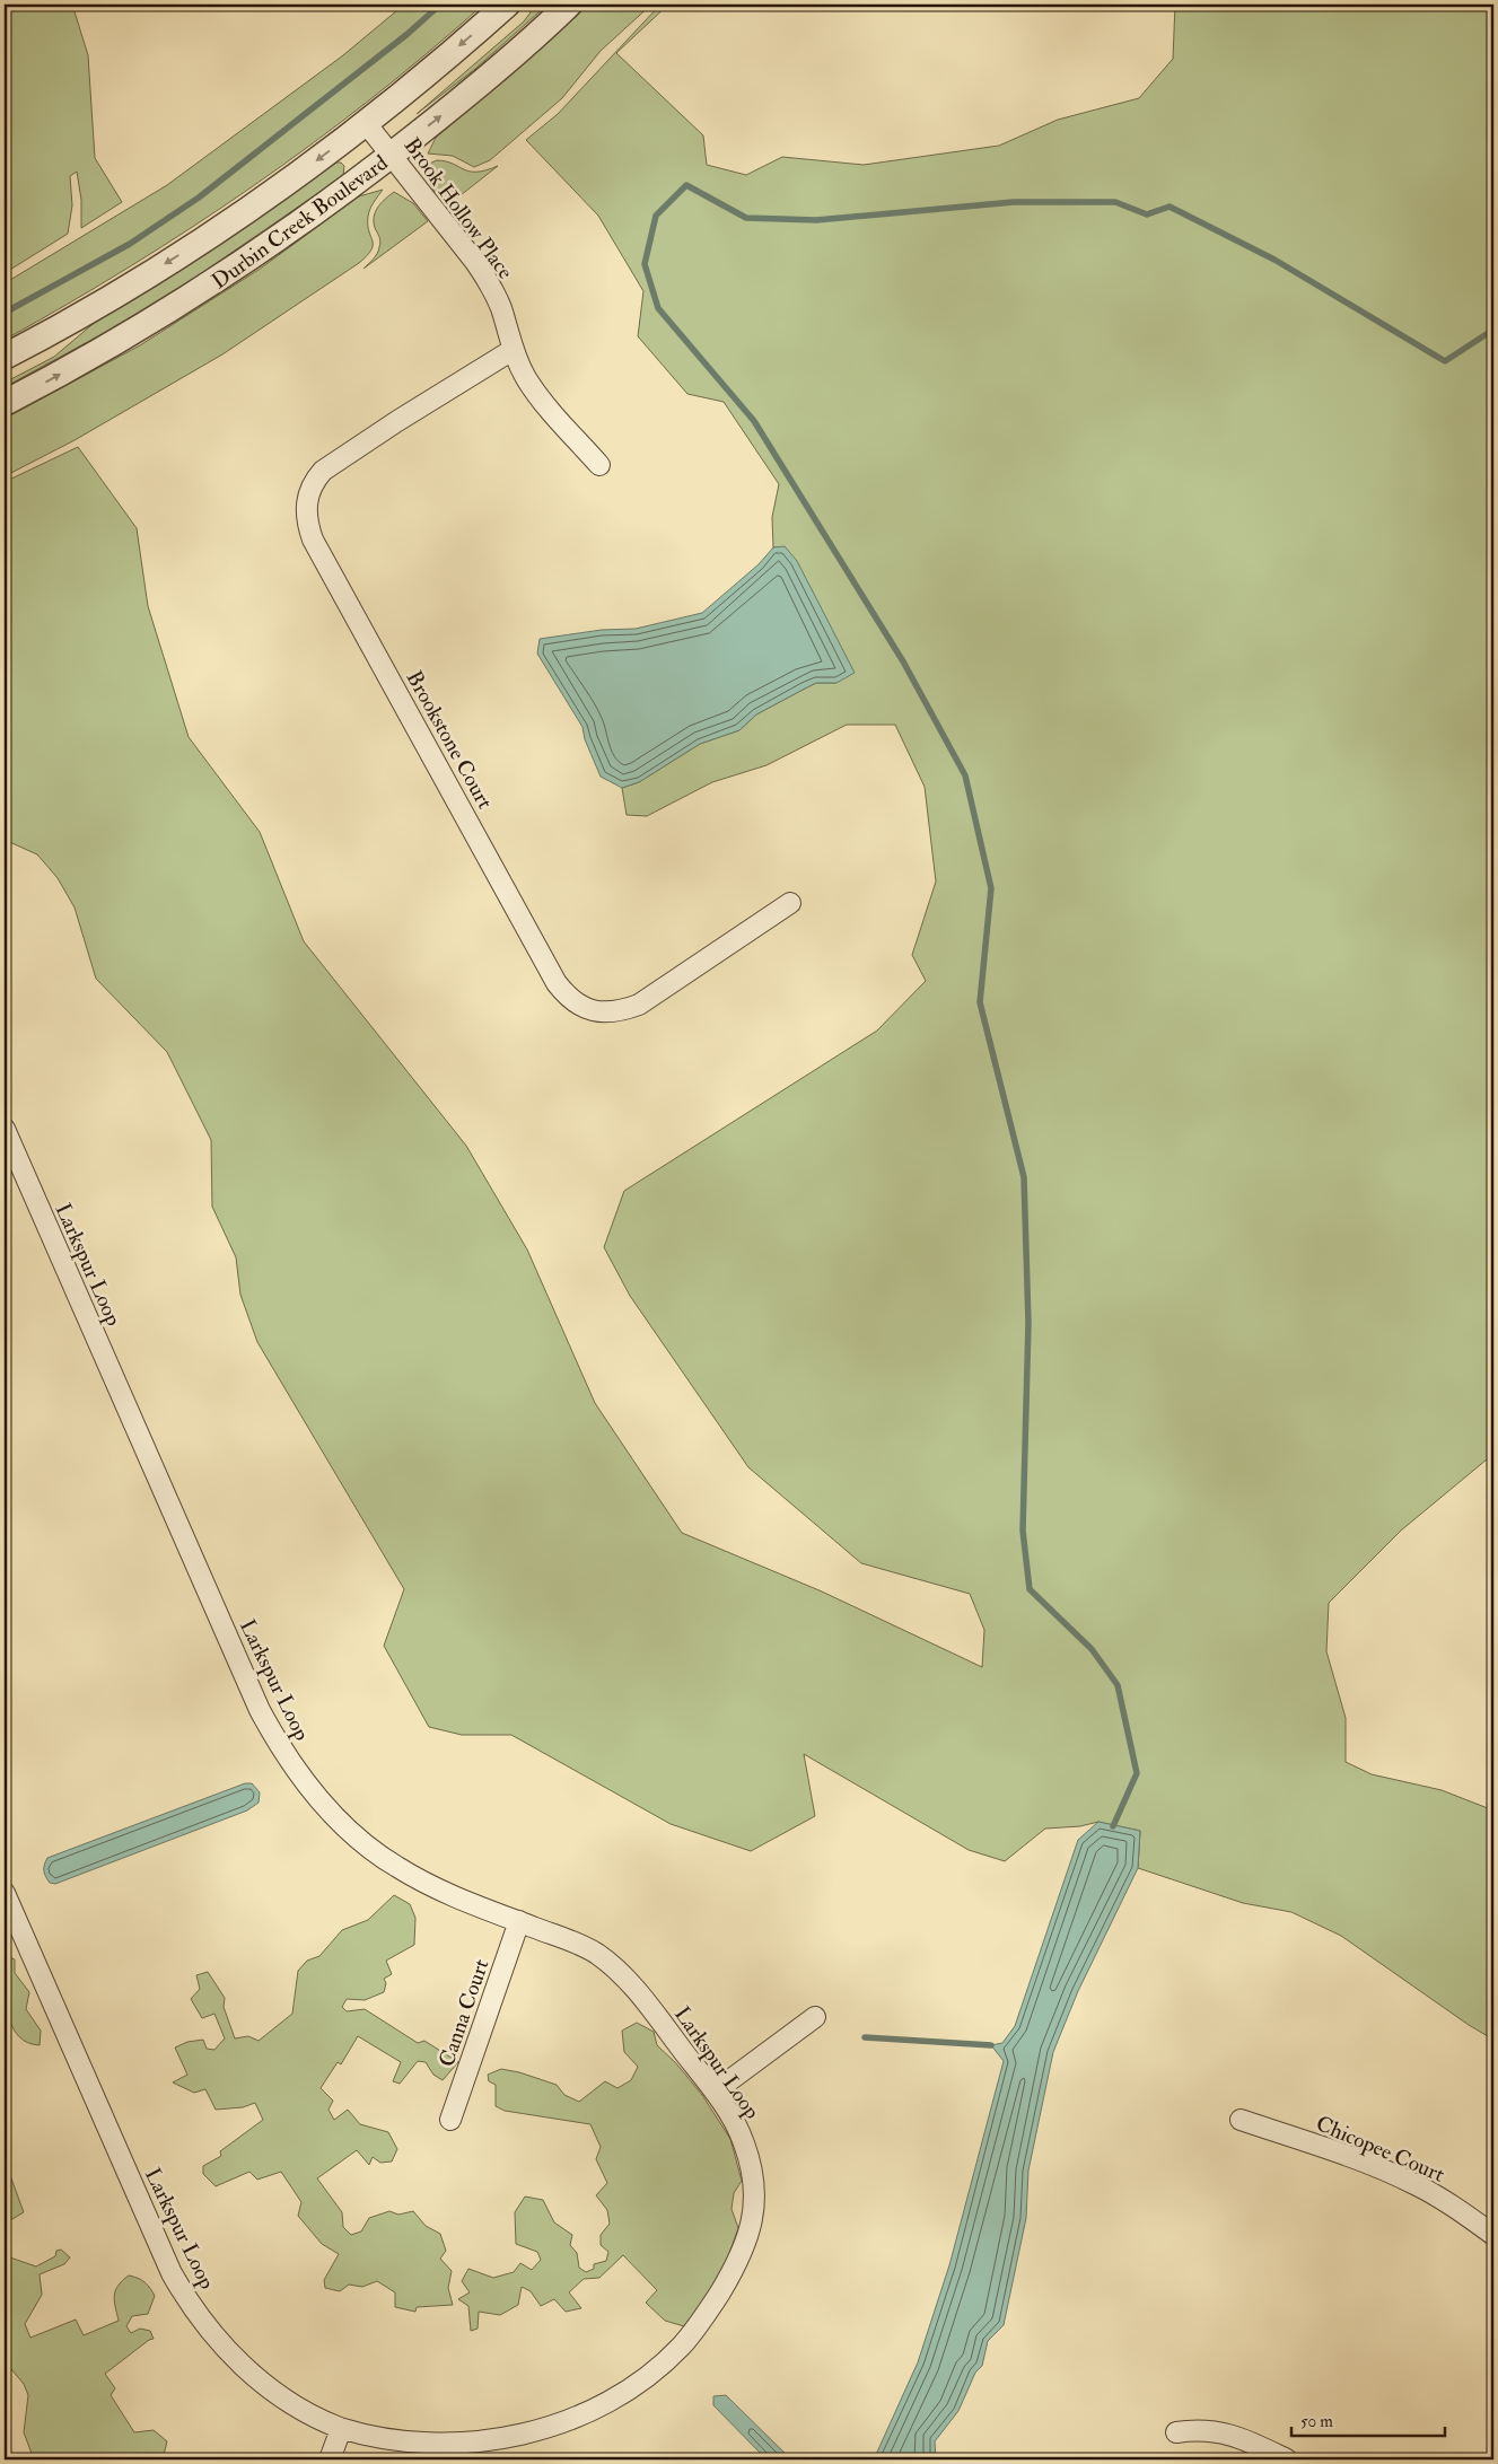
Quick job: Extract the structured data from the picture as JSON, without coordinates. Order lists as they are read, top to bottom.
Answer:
{
  "streets": {
    "street": [
      "Brook Hollow Place",
      "Durbin Creek Boulevard",
      "Brookstone Court",
      "Larkspur Loop",
      "Canna Court",
      "Chicopee Court"
    ]
  },
  "crossings": [
    ["Brook Hollow Place", "Durbin Creek Boulevard"],
    ["Brook Hollow Place", "Brookstone Court"],
    ["Larkspur Loop", "Canna Court"]
  ],
  "scale_bar": "50 m"
}
